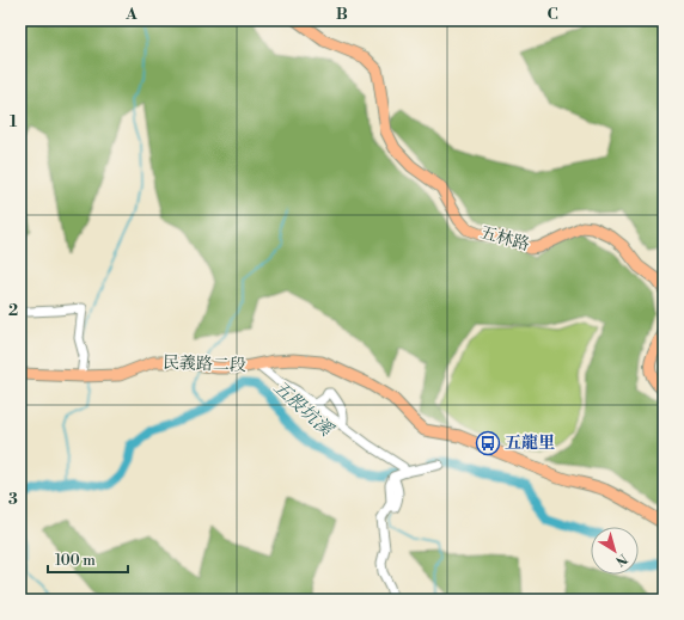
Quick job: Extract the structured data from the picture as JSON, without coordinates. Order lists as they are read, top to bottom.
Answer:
{
  "streets": {
    "main road": ["五林路", "民義路二段"]
  },
  "water": ["五股坑溪"],
  "places": {
    "bus stop": ["五龍里"]
  },
  "scale_bar": "100 m",
  "north": "bottom right",
  "grid": {
    "columns": ["A", "B", "C"],
    "rows": ["1", "2", "3"]
  }
}
